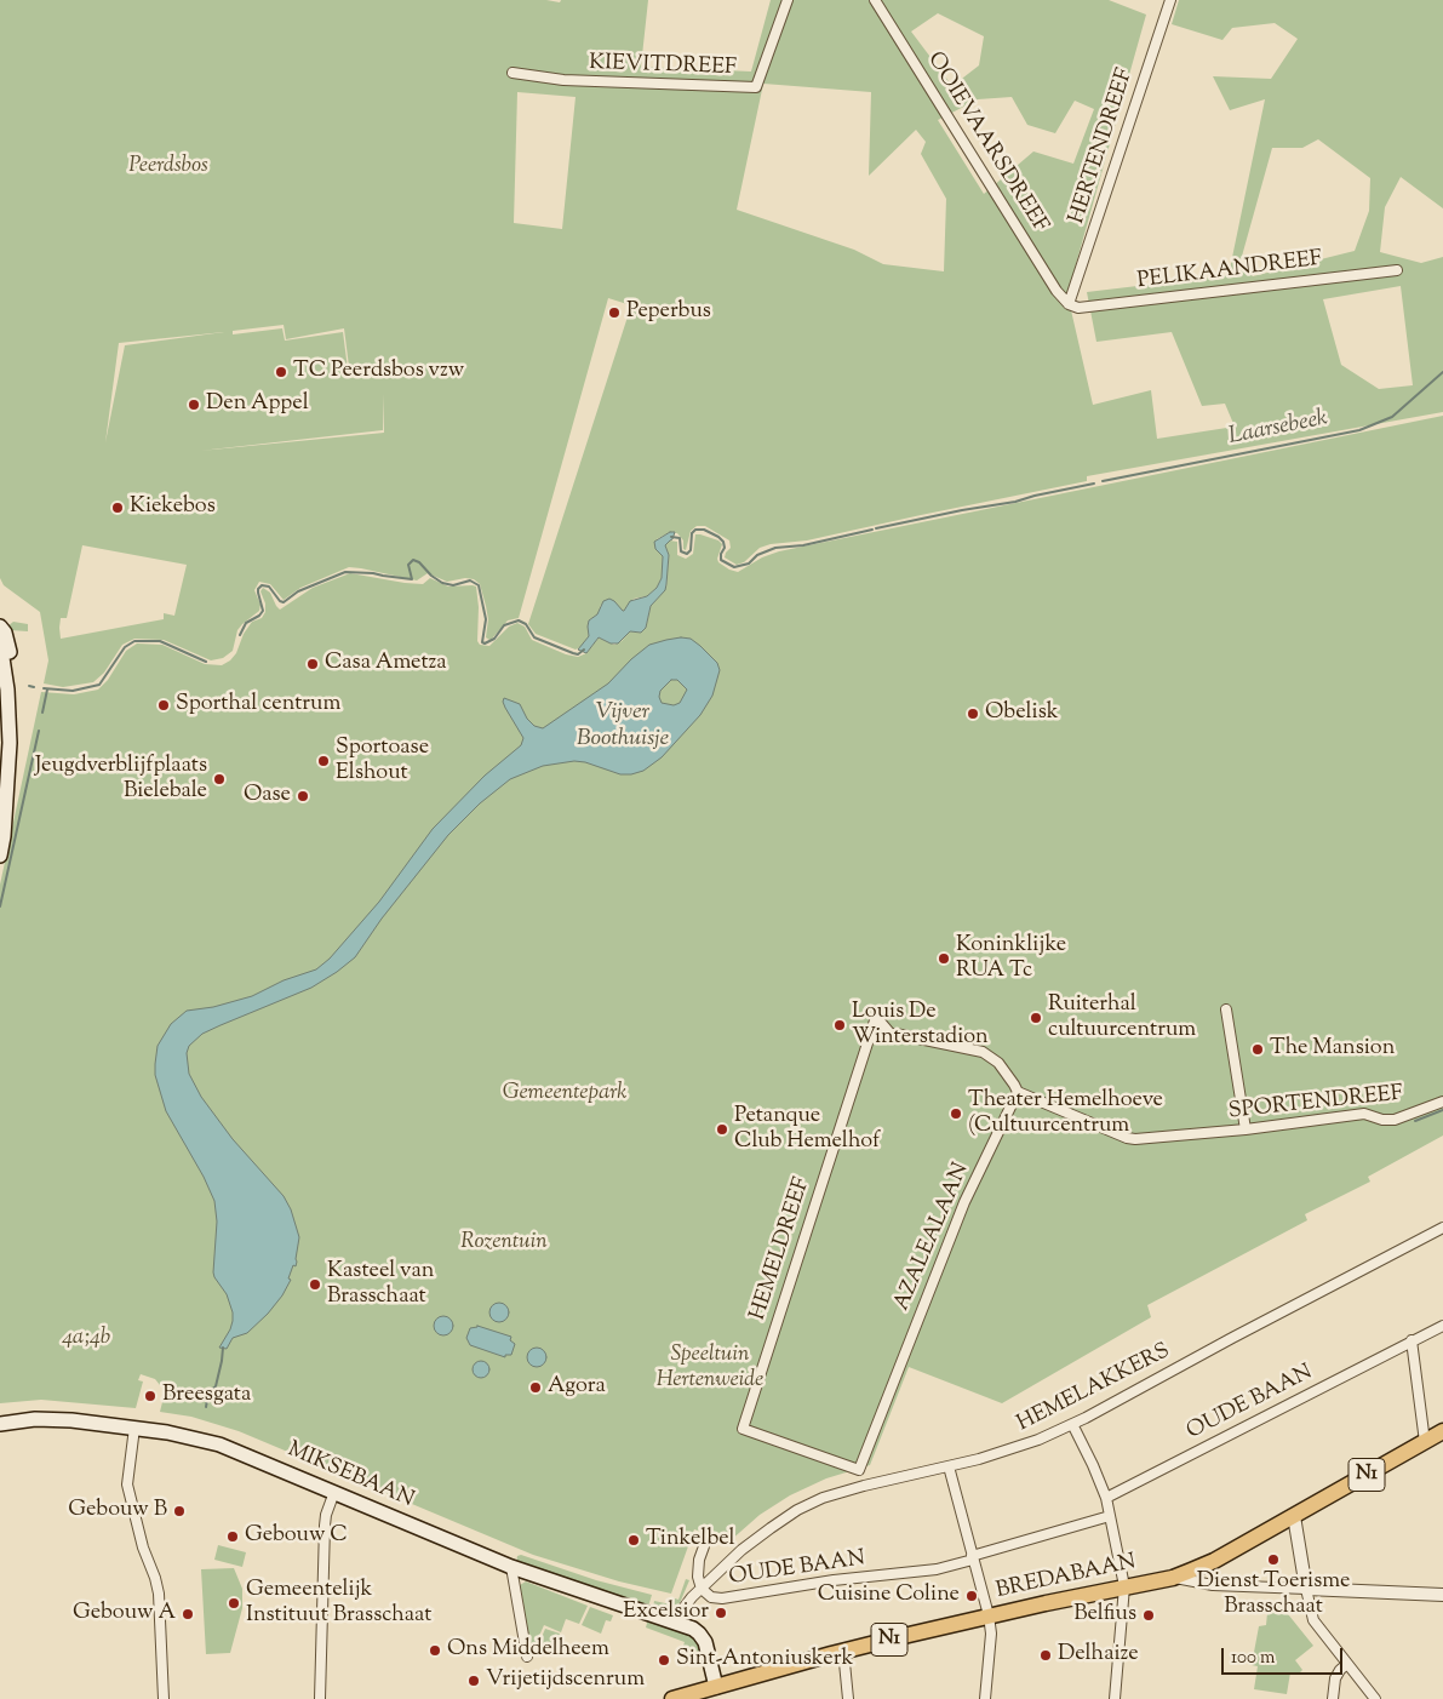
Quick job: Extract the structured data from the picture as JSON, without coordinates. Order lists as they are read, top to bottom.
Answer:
{
  "streets": {
    "main road": ["N1", "MIKSEBAAN", "BREDABAAN"],
    "street": [
      "KIEVITDREEF",
      "OOIEVAARSDREEF",
      "HERTENDREEF",
      "PELIKAANDREEF",
      "SPORTENDREEF",
      "AZALEALAAN",
      "HEMELDREEF",
      "HEMELAKKERS",
      "OUDE BAAN"
    ]
  },
  "crossings": [
    ["OOIEVAARSDREEF", "HERTENDREEF"],
    ["OOIEVAARSDREEF", "PELIKAANDREEF"],
    ["HERTENDREEF", "PELIKAANDREEF"],
    ["SPORTENDREEF", "AZALEALAAN"],
    ["AZALEALAAN", "HEMELDREEF"],
    ["HEMELAKKERS", "OUDE BAAN"],
    ["HEMELAKKERS", "MIKSEBAAN"],
    ["MIKSEBAAN", "BREDABAAN"]
  ],
  "water": ["Laarsebeek", "Vijver Boothuisje"],
  "parks": [
    "Peerdsbos",
    "Gemeentepark",
    "Rozentuin",
    "4a;4b",
    "Speeltuin Hertenweide"
  ],
  "places": [
    "Peperbus",
    "TC Peerdsbos vzw",
    "Den Appel",
    "Kiekebos",
    "Casa Ametza",
    "Sporthal centrum",
    "Obelisk",
    "Sportoase Elshout",
    "Jeugdverblijfplaats Bielebale",
    "Oase",
    "Koninklijke RUA Tc",
    "Ruiterhal cultuurcentrum",
    "Louis De Winterstadion",
    "The Mansion",
    "Theater Hemelhoeve (Cultuurcentrum",
    "Petanque Club Hemelhof",
    "Kasteel van Brasschaat",
    "Agora",
    "Breesgata",
    "Gebouw B",
    "Gebouw C",
    "Tinkelbel",
    "Dienst Toerisme Brasschaat",
    "Cuisine Coline",
    "Gemeentelijk Instituut Brasschaat",
    "Excelsior",
    "Gebouw A",
    "Belfius",
    "Ons Middelheem",
    "Delhaize",
    "Sint-Antoniuskerk",
    "Vrijetijdscenrum"
  ],
  "scale_bar": "100 m"
}
